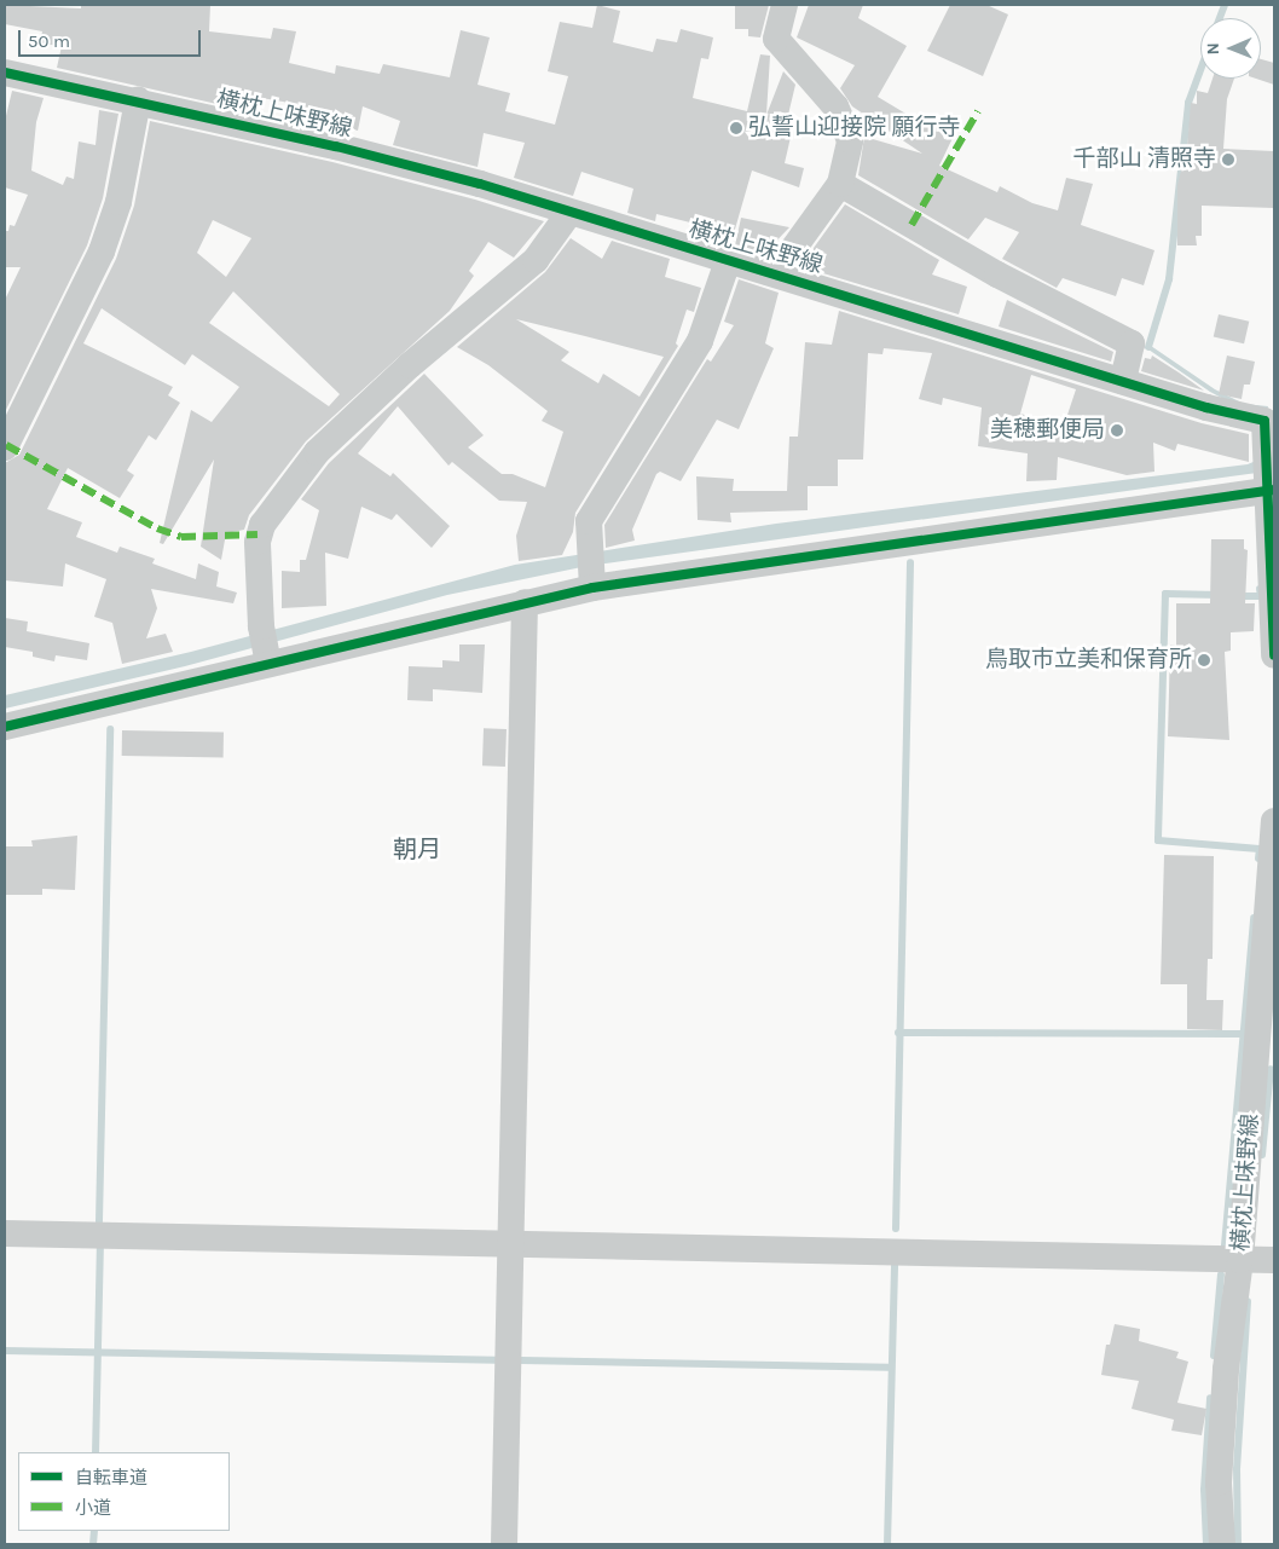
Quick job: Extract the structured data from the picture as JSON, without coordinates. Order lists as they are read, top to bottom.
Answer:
{
  "streets": {
    "street": ["横枕上味野線"]
  },
  "districts": ["朝月"],
  "places": [
    "弘誓山迎接院 願行寺",
    "千部山 清照寺",
    "美穂郵便局",
    "鳥取市立美和保育所"
  ],
  "legend": ["自転車道", "小道"],
  "scale_bar": "50 m",
  "north": "left"
}
